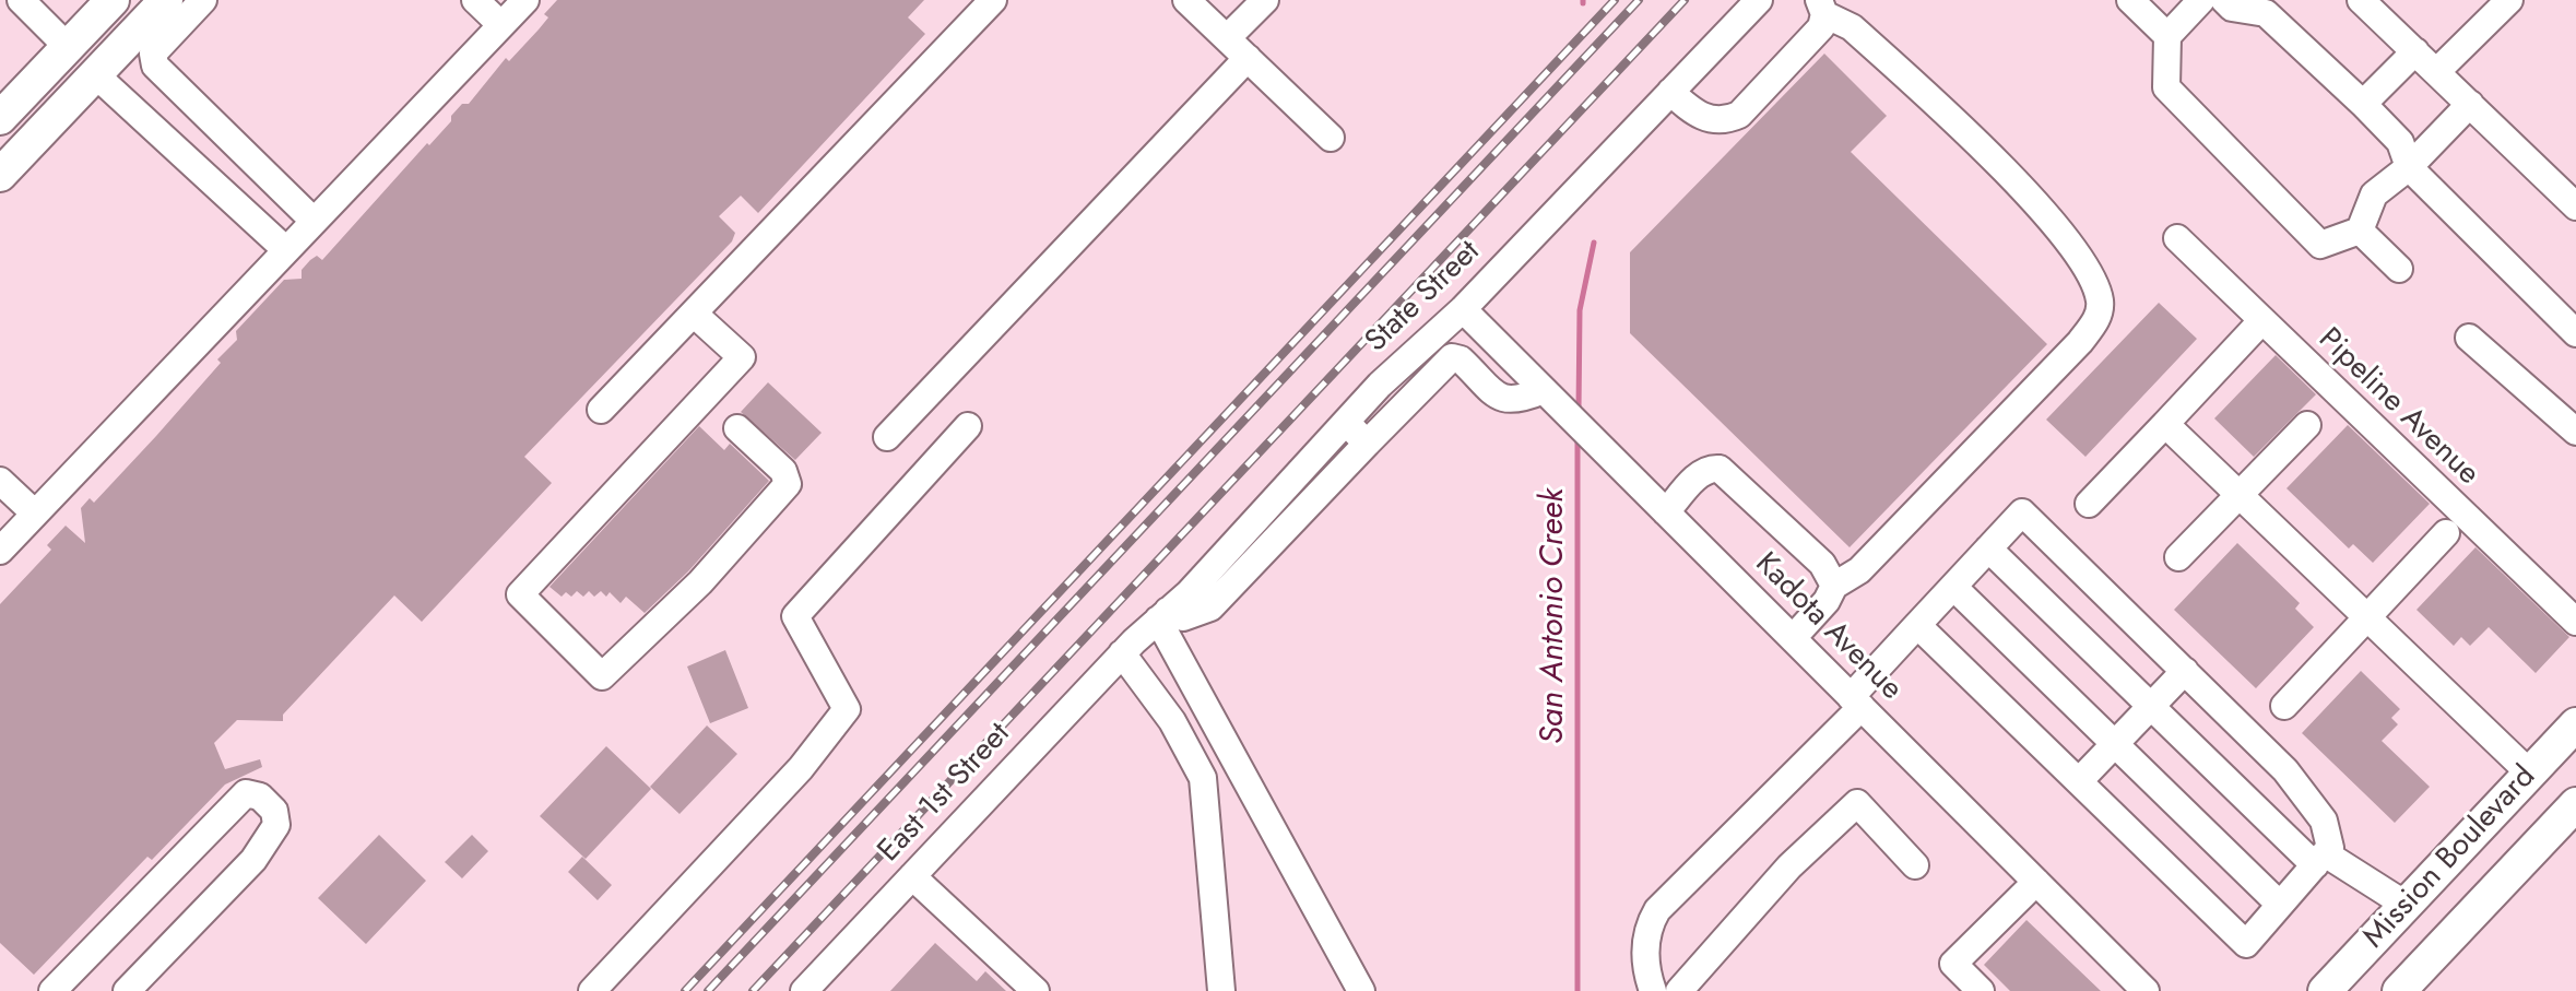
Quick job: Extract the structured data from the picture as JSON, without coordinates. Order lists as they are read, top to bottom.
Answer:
{
  "streets": {
    "main road": ["Mission Boulevard"],
    "street": [
      "State Street",
      "Pipeline Avenue",
      "Kadota Avenue",
      "East 1st Street"
    ]
  },
  "crossings": [
    ["State Street", "Kadota Avenue"],
    ["State Street", "East 1st Street"]
  ],
  "water": ["San Antonio Creek"]
}
